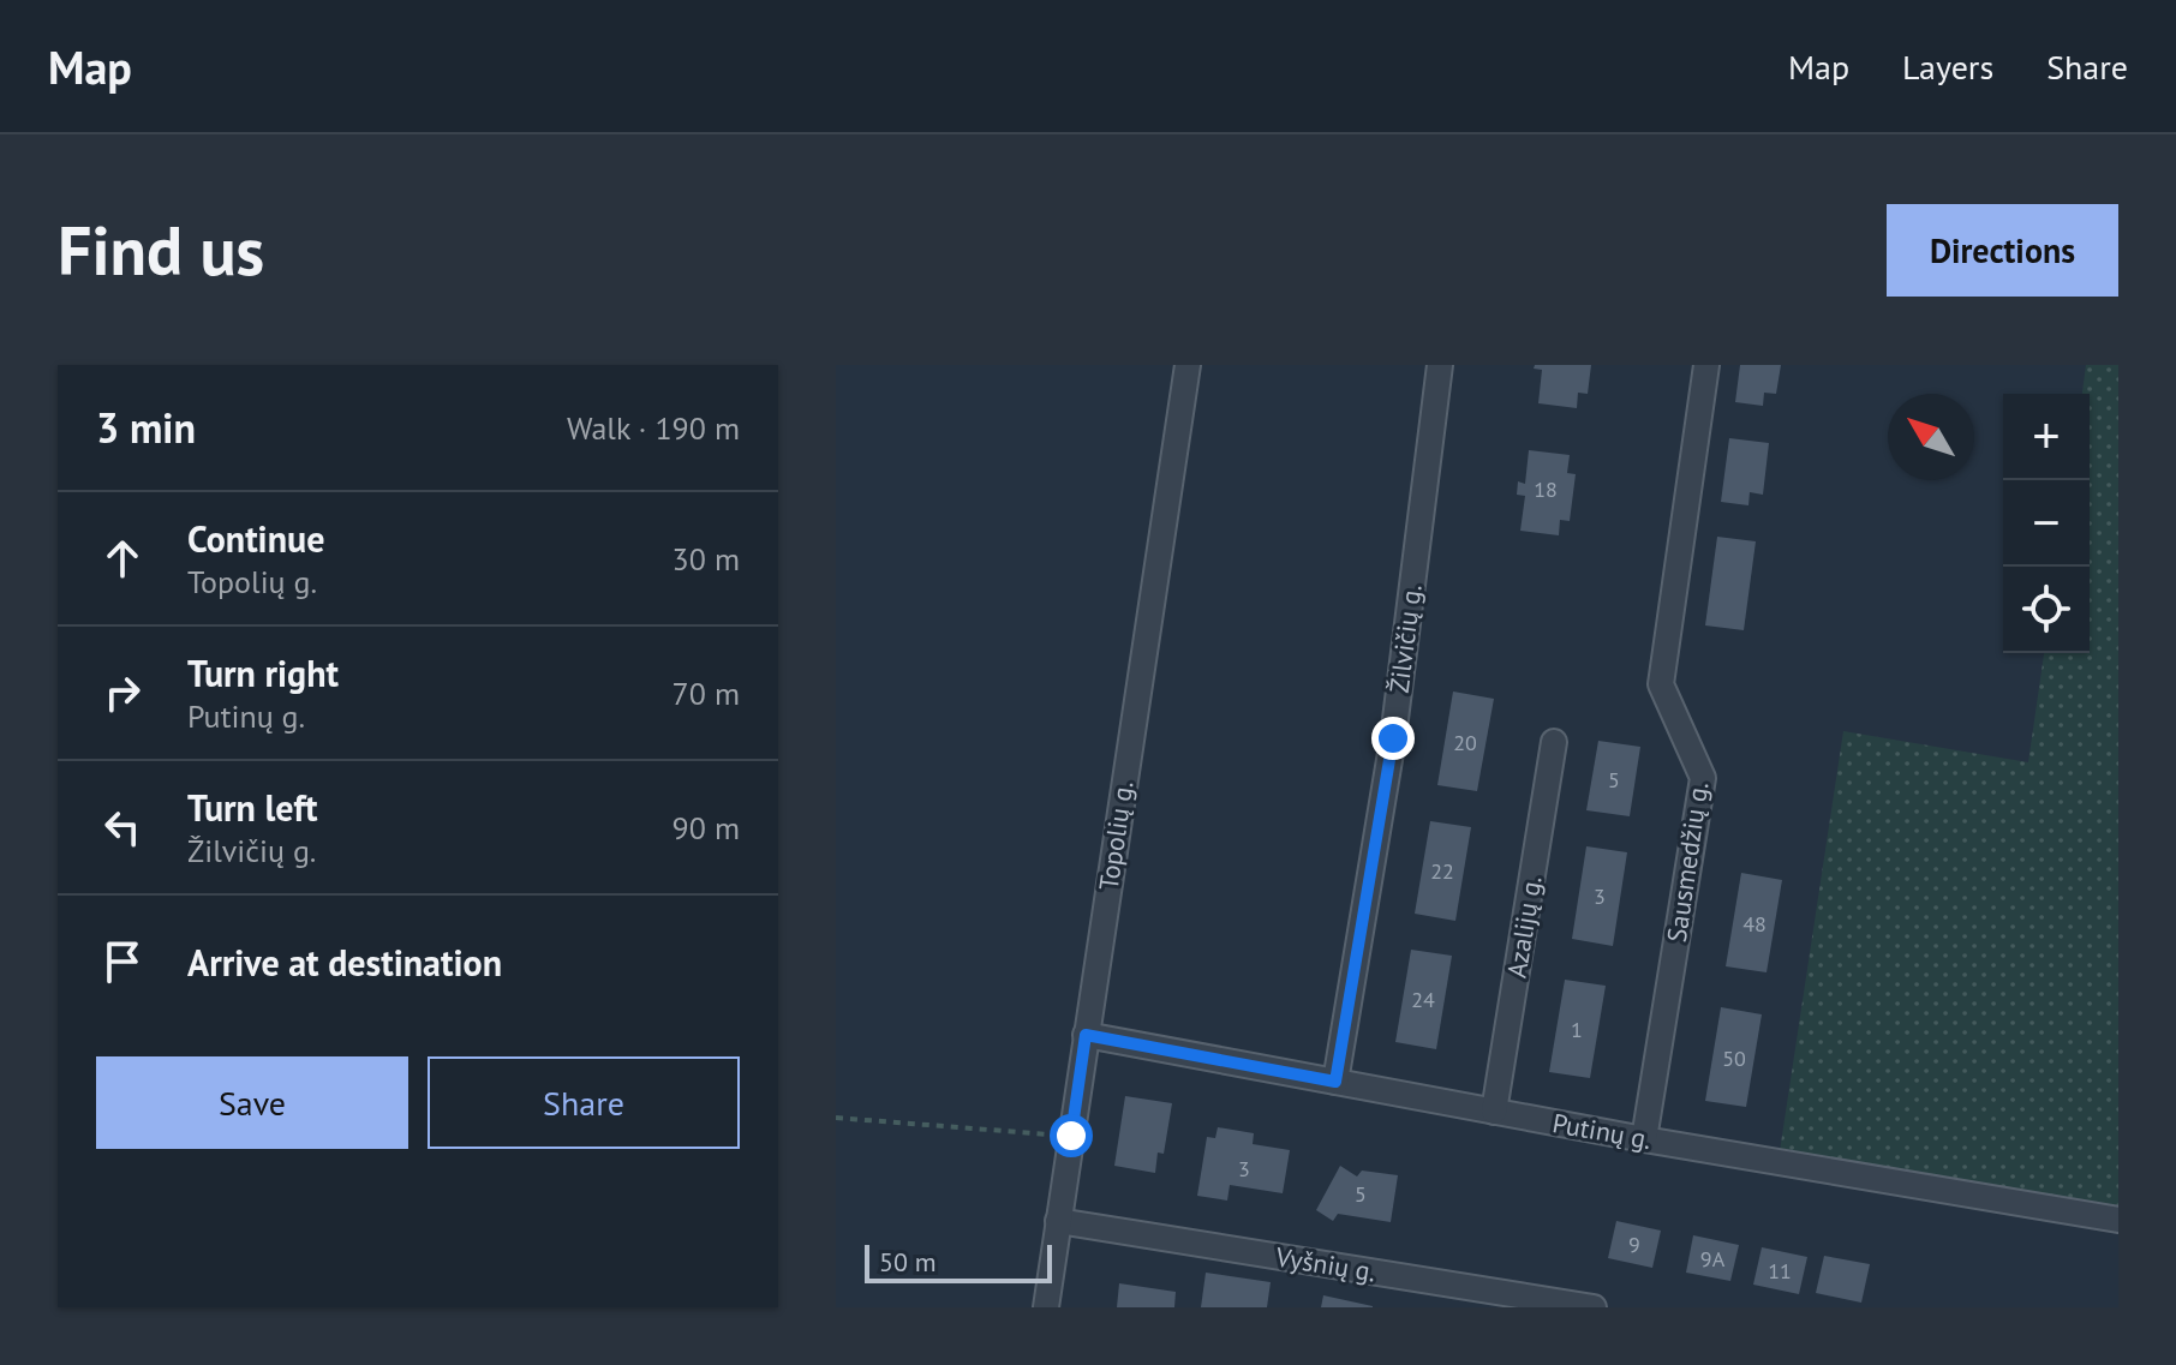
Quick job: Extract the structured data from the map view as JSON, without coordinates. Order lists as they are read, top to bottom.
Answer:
{
  "streets": {
    "street": [
      "Žilvičių g.",
      "Topolių g.",
      "Sausmedžių g.",
      "Azalijų g.",
      "Putinų g.",
      "Vyšnių g."
    ]
  },
  "crossings": [
    ["Žilvičių g.", "Putinų g."],
    ["Topolių g.", "Putinų g."],
    ["Topolių g.", "Vyšnių g."],
    ["Sausmedžių g.", "Putinų g."],
    ["Azalijų g.", "Putinų g."]
  ],
  "house_numbers": [
    "18",
    "20",
    "5",
    "22",
    "3",
    "48",
    "24",
    "1",
    "50",
    "3",
    "5",
    "9",
    "9A",
    "11"
  ],
  "scale_bar": "50 m",
  "north": "top left",
  "page": {
    "header": "Map",
    "nav": ["Map", "Layers", "Share"],
    "buttons": [
      "Directions",
      ["Save", "Share"]
    ],
    "title": "Find us",
    "heading": ["3 min", "Walk · 190 m"],
    "map_buttons": ["+", "−"],
    "list": [
      ["Continue", "Topolių g.", "30 m"],
      ["Turn right", "Putinų g.", "70 m"],
      ["Turn left", "Žilvičių g.", "90 m"],
      "Arrive at destination"
    ],
    "scale": "50 m"
  }
}
